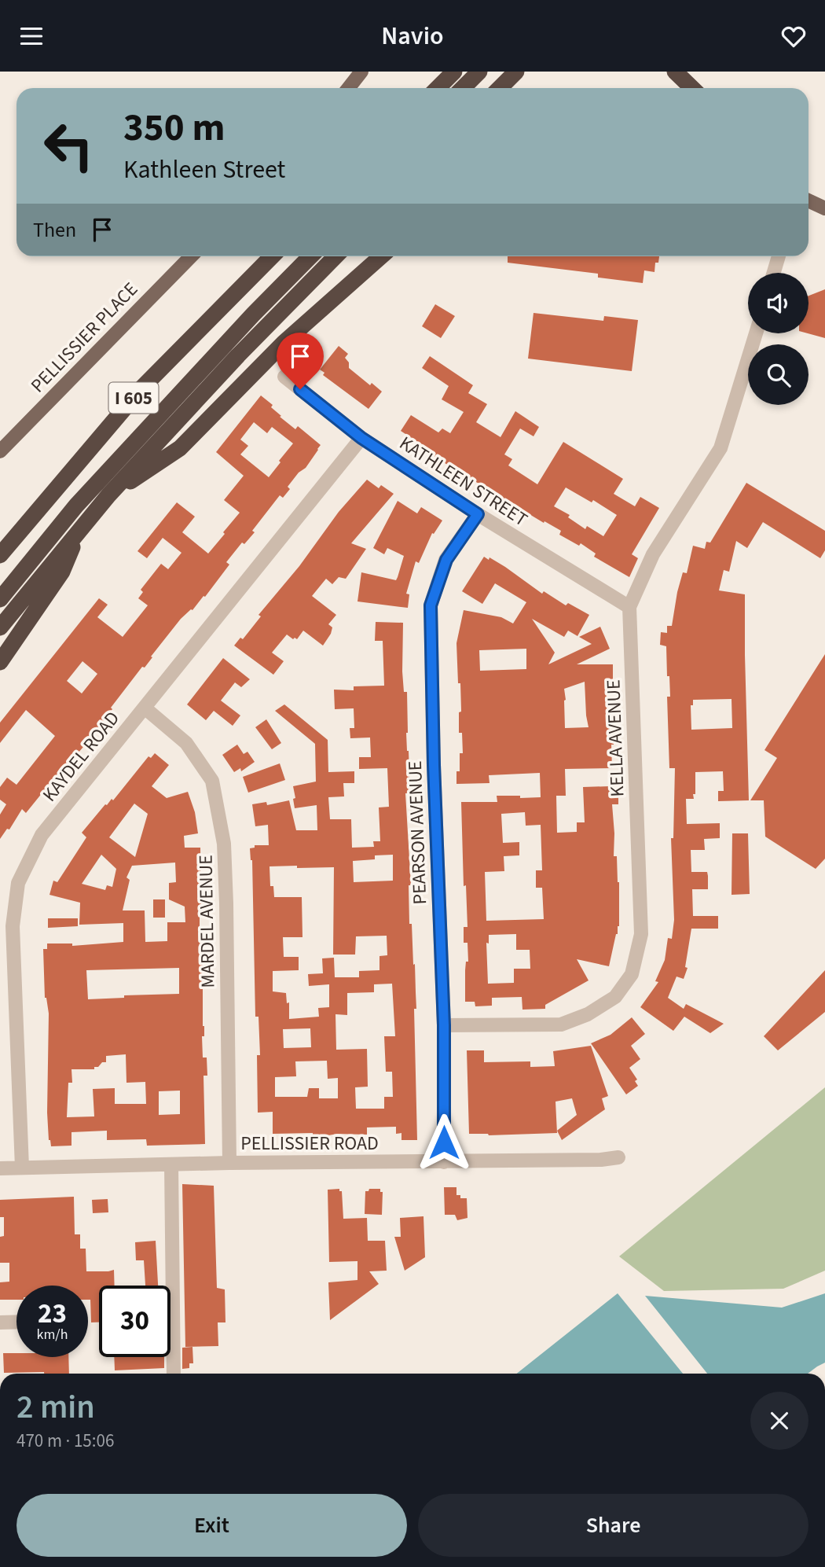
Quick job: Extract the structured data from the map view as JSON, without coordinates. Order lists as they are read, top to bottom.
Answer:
{
  "streets": {
    "highway": ["I 605"],
    "main road": ["PELLISSIER PLACE"],
    "street": [
      "KATHLEEN STREET",
      "KELLA AVENUE",
      "KAYDEL ROAD",
      "PEARSON AVENUE",
      "MARDEL AVENUE",
      "PELLISSIER ROAD"
    ]
  },
  "crossings": [
    ["KATHLEEN STREET", "KELLA AVENUE"],
    ["KATHLEEN STREET", "KAYDEL ROAD"],
    ["KATHLEEN STREET", "PEARSON AVENUE"],
    ["KELLA AVENUE", "PEARSON AVENUE"],
    ["KAYDEL ROAD", "MARDEL AVENUE"],
    ["KAYDEL ROAD", "PELLISSIER ROAD"],
    ["PEARSON AVENUE", "PELLISSIER ROAD"],
    ["MARDEL AVENUE", "PELLISSIER ROAD"]
  ],
  "page": {
    "header": "Navio",
    "turn": ["350 m", "Kathleen Street"],
    "then": "Then",
    "speed": "23 km/h",
    "limit": "30",
    "heading": ["2 min", "470 m · 15:06"],
    "buttons": ["Exit", "Share"]
  }
}
